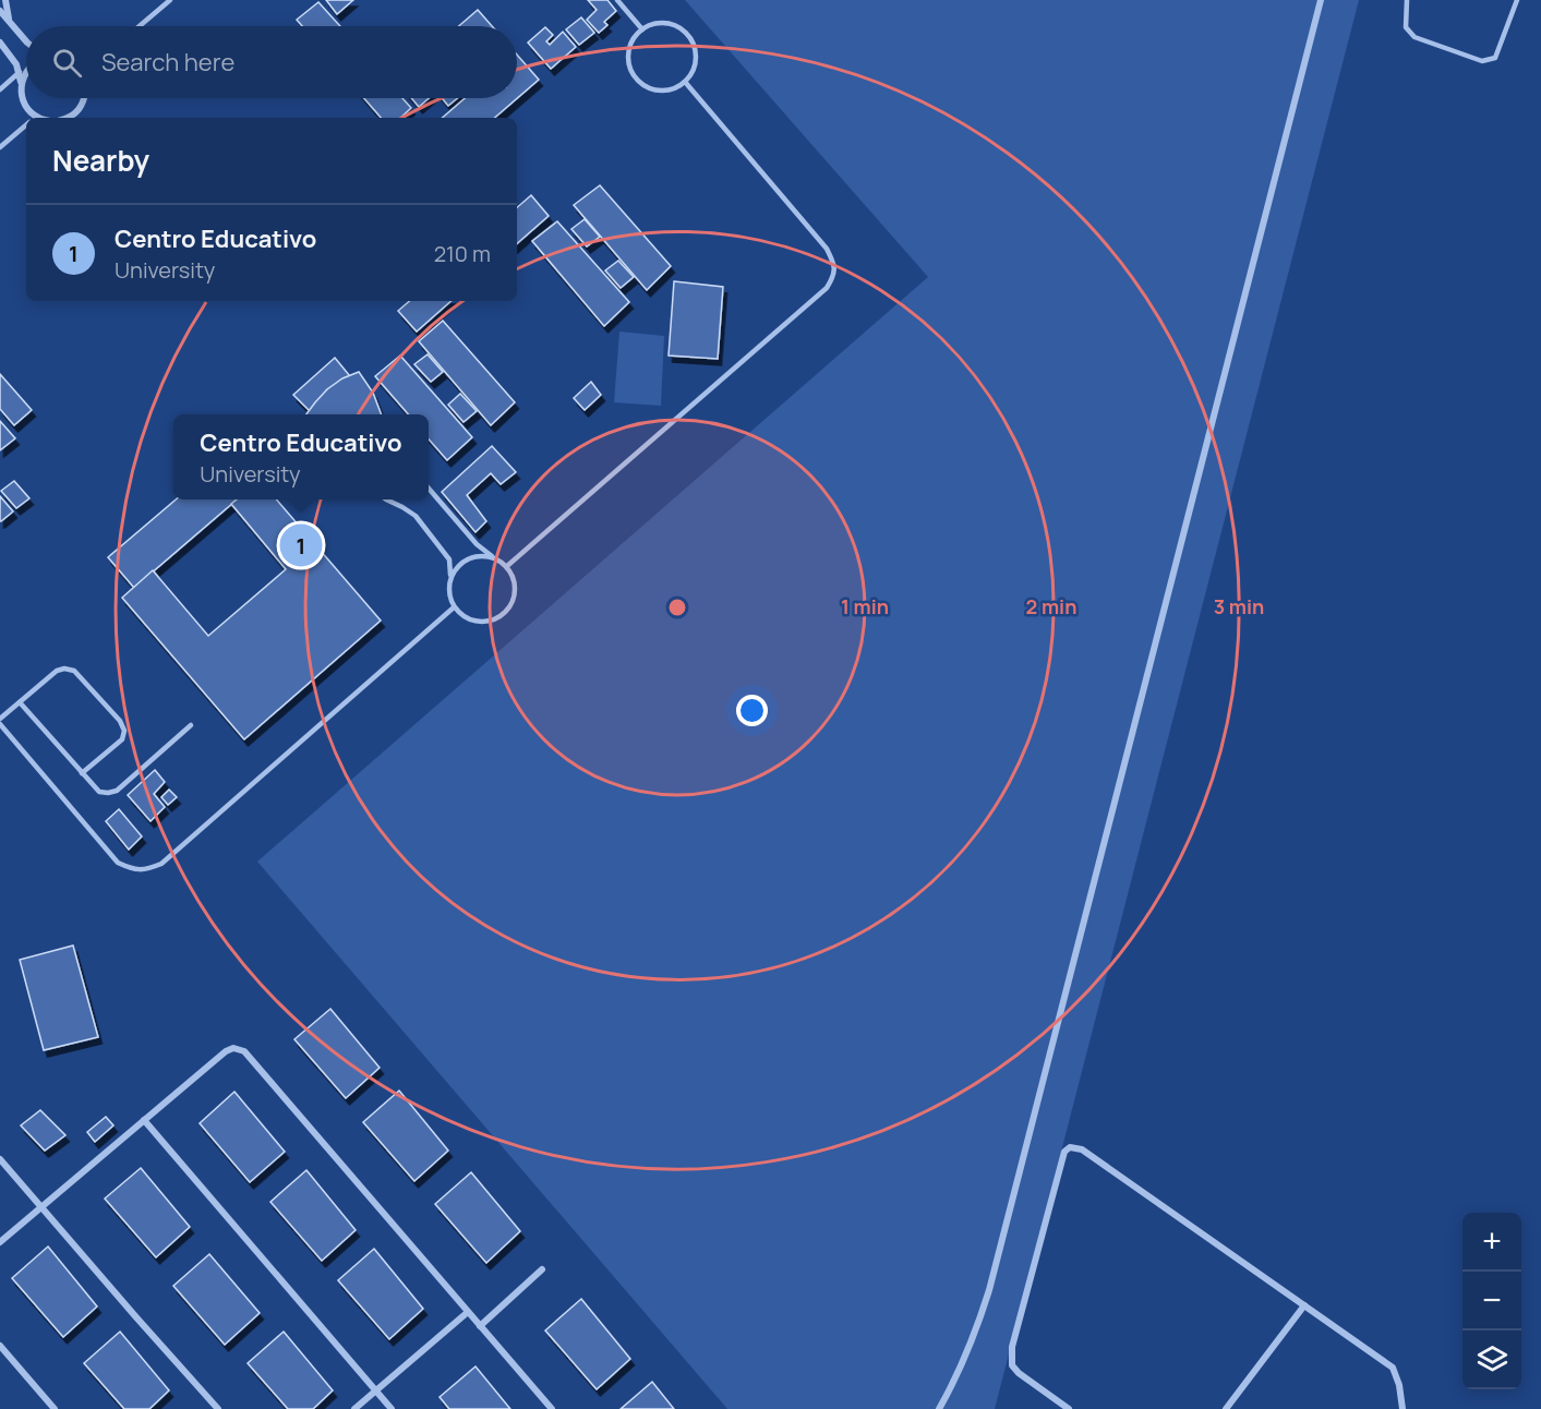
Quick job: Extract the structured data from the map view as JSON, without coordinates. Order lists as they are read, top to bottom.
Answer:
{
  "page": {
    "search": "Search here",
    "heading": "Nearby",
    "list": [
      {
        "mark": "1",
        "name": "Centro Educativo",
        "note": "University",
        "value": "210 m"
      }
    ],
    "popup": ["Centro Educativo", "University"],
    "pins": "1",
    "map_buttons": ["+", "−"]
  },
  "rings": ["1 min", "2 min", "3 min"]
}
